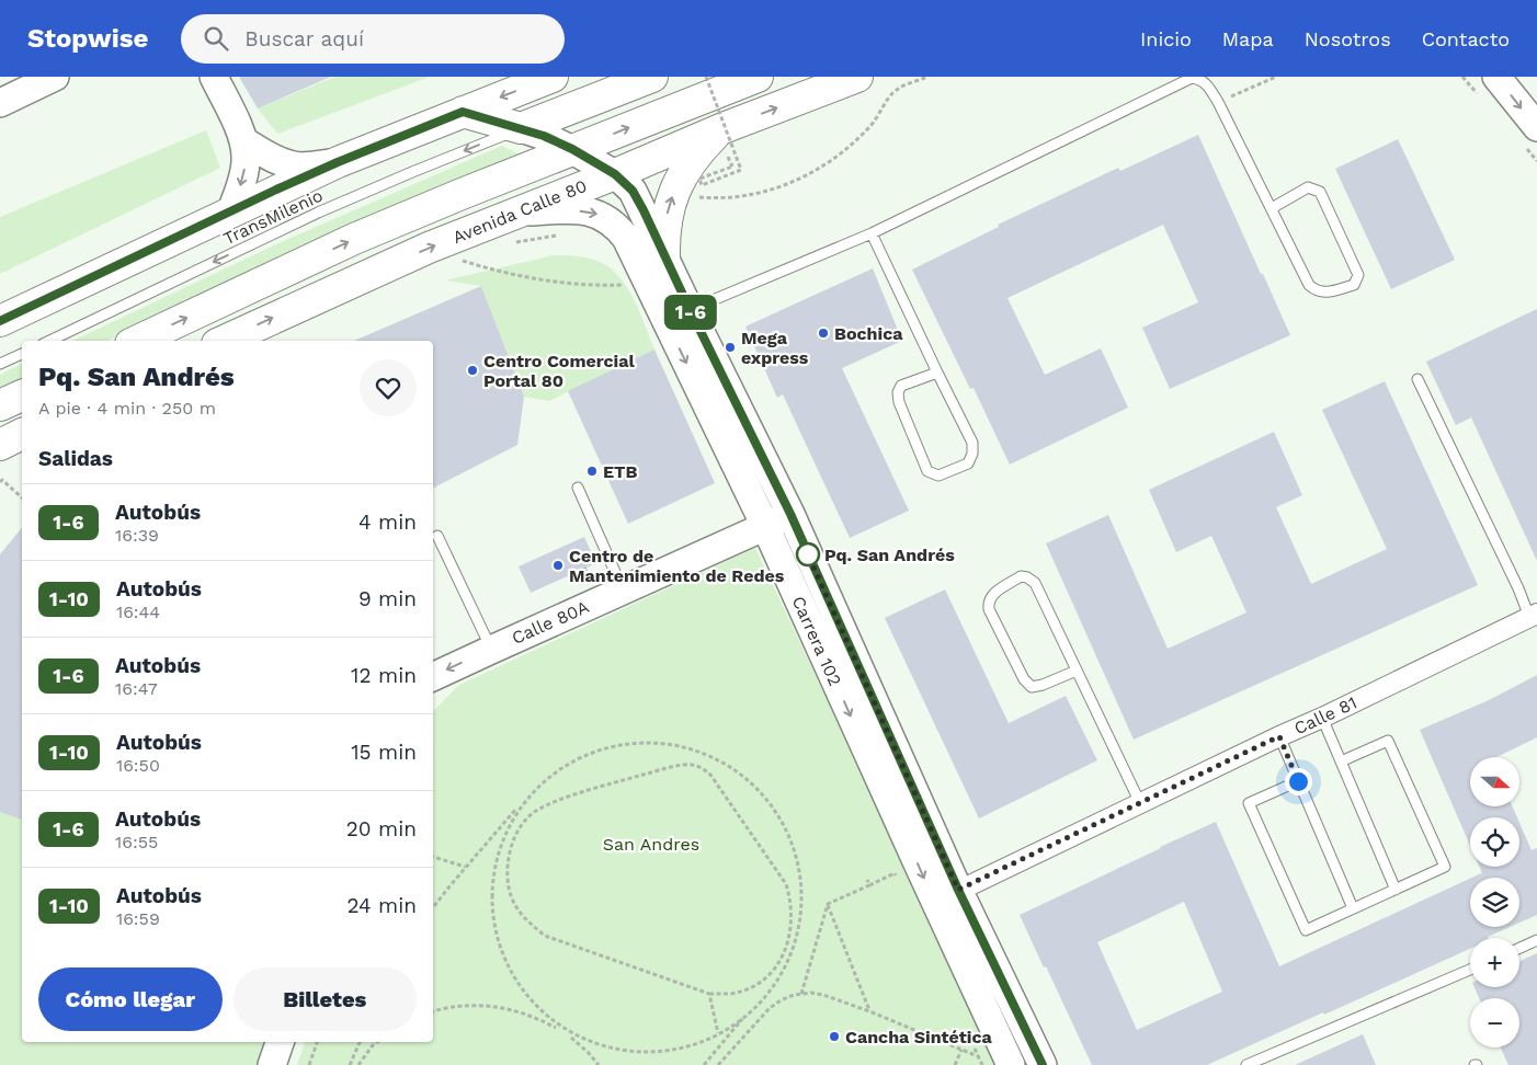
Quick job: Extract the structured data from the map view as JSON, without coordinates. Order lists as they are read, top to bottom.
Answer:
{
  "streets": {
    "highway": ["Avenida Calle 80"],
    "street": ["Calle 80A", "Carrera 102", "Calle 81"],
    "lane": ["TransMilenio"]
  },
  "crossings": [
    ["Avenida Calle 80", "Carrera 102"],
    ["TransMilenio", "Carrera 102"],
    ["Calle 80A", "Carrera 102"],
    ["Carrera 102", "Calle 81"]
  ],
  "one_way": ["TransMilenio"],
  "parks": ["San Andres"],
  "places": [
    "Bochica",
    "Mega express",
    "Centro Comercial Portal 80",
    "ETB",
    "Pq. San Andrés",
    "Centro de Mantenimiento de Redes",
    "Cancha Sintética"
  ],
  "lines": ["bus line 1-6"],
  "north": "right",
  "page": {
    "header": "Stopwise",
    "search": "Buscar aquí",
    "nav": [
      "Inicio",
      "Mapa",
      "Nosotros",
      "Contacto"
    ],
    "on_map": "1-6",
    "heading": [
      ["Pq. San Andrés", "A pie · 4 min · 250 m"],
      "Salidas"
    ],
    "list": [
      {
        "mark": "1-6",
        "name": "Autobús",
        "note": "16:39",
        "value": "4 min"
      },
      {
        "mark": "1-10",
        "name": "Autobús",
        "note": "16:44",
        "value": "9 min"
      },
      {
        "mark": "1-6",
        "name": "Autobús",
        "note": "16:47",
        "value": "12 min"
      },
      {
        "mark": "1-10",
        "name": "Autobús",
        "note": "16:50",
        "value": "15 min"
      },
      {
        "mark": "1-6",
        "name": "Autobús",
        "note": "16:55",
        "value": "20 min"
      },
      {
        "mark": "1-10",
        "name": "Autobús",
        "note": "16:59",
        "value": "24 min"
      }
    ],
    "map_buttons": ["+", "−"],
    "buttons": ["Cómo llegar", "Billetes"]
  }
}
